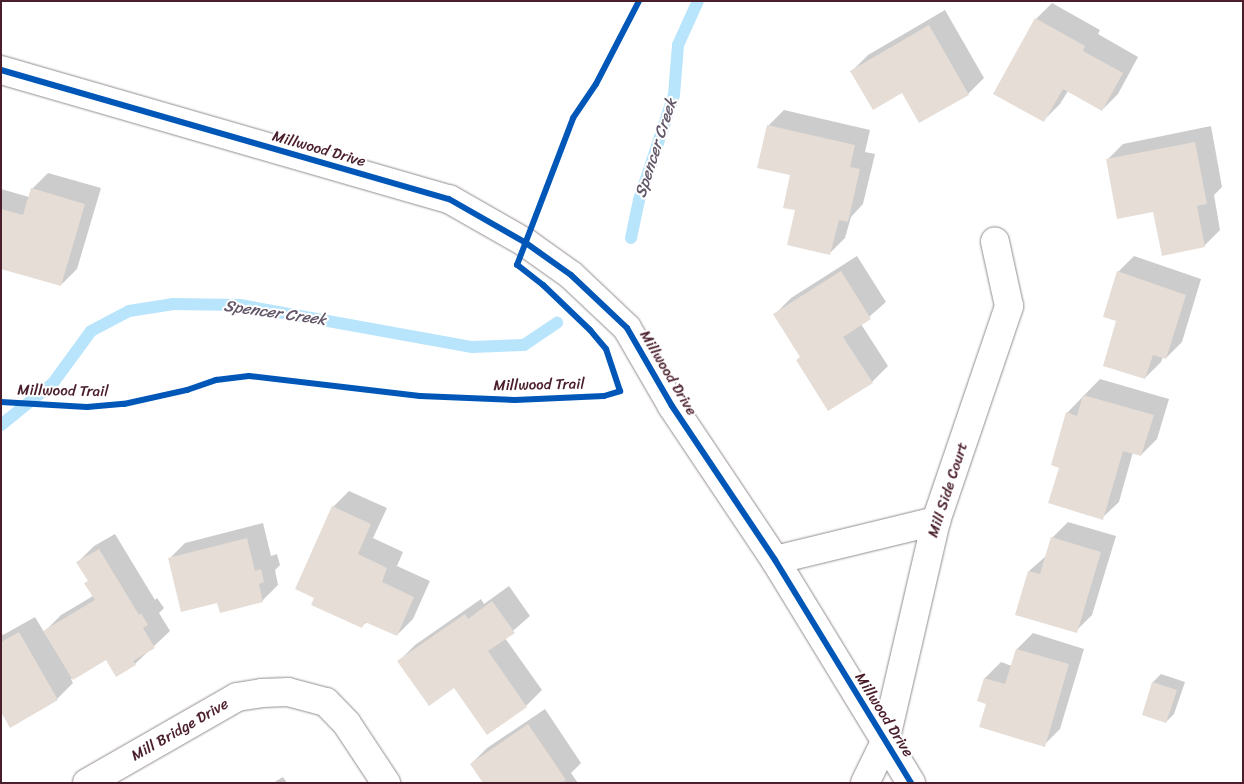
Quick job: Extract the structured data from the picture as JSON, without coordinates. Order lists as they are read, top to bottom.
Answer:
{
  "streets": {
    "street": ["Millwood Drive", "Mill Side Court", "Mill Bridge Drive"],
    "cycle path": ["Millwood Trail"]
  },
  "crossings": [
    ["Millwood Drive", "Mill Side Court"]
  ],
  "water": ["Spencer Creek"]
}
